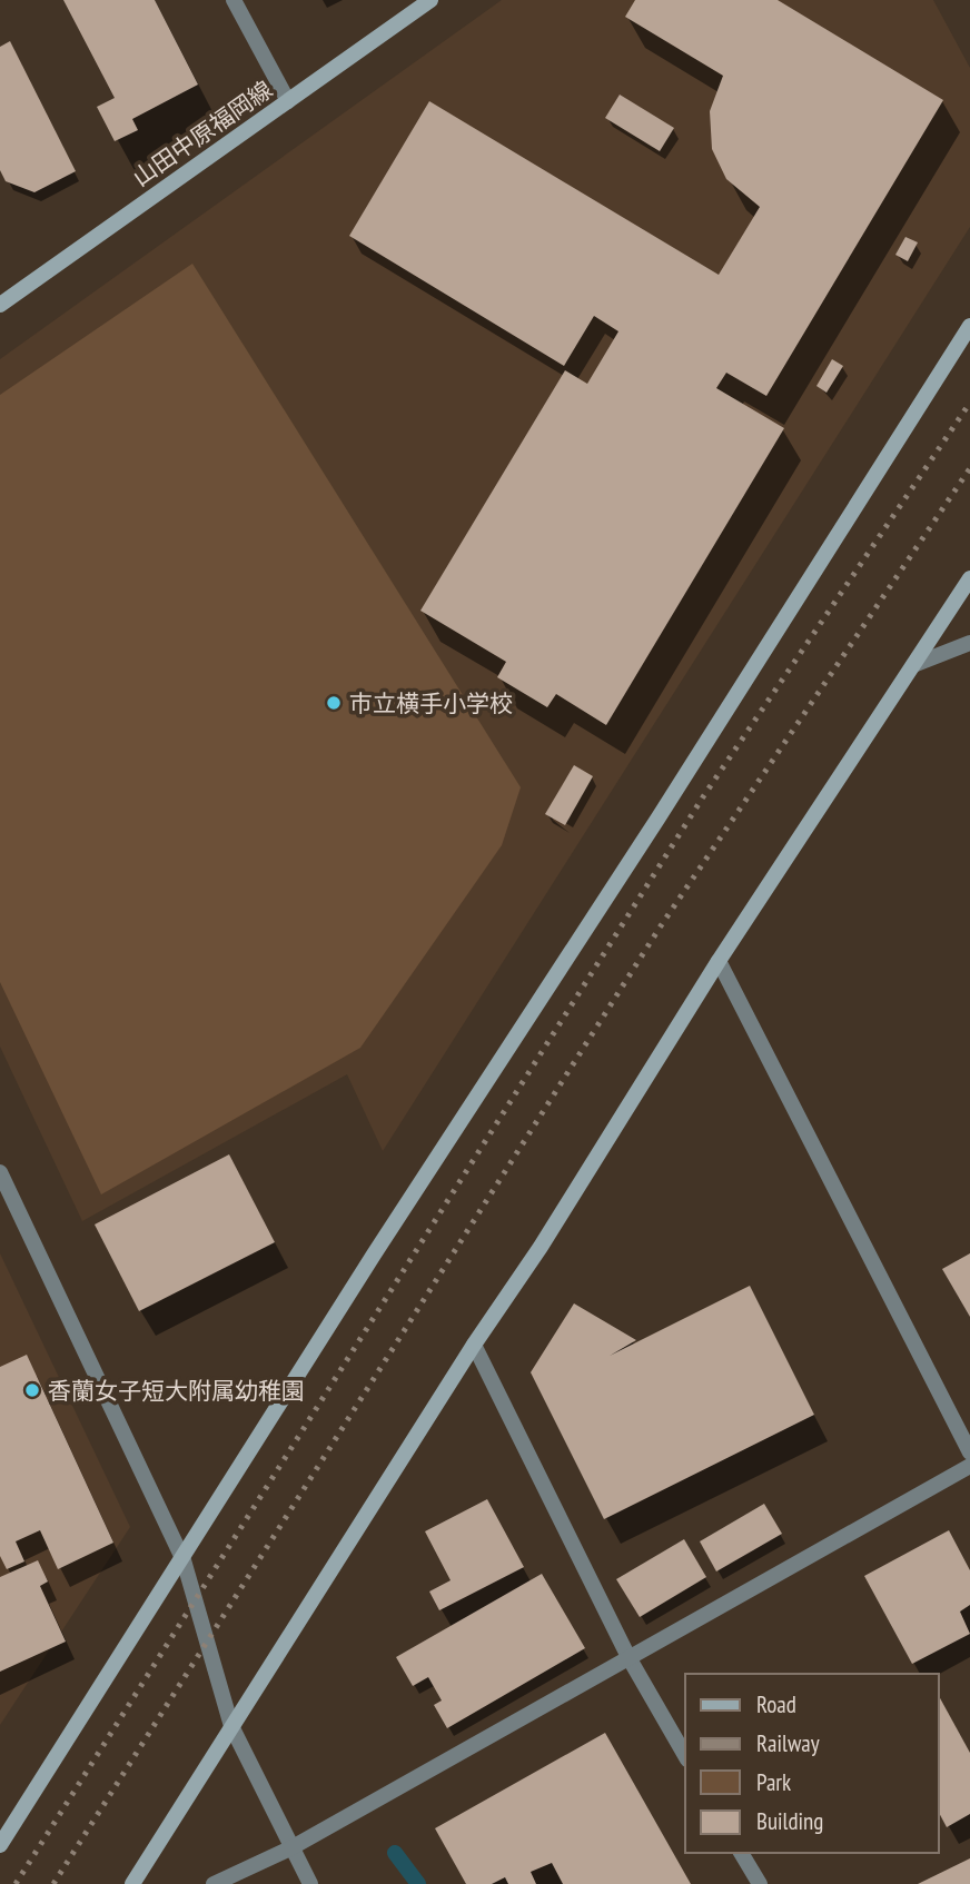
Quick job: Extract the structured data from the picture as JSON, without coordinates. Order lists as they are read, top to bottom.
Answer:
{
  "streets": {
    "street": ["山田中原福岡線"]
  },
  "places": ["市立横手小学校", "香蘭女子短大附属幼稚園"],
  "legend": [
    "Road",
    "Railway",
    "Park",
    "Building"
  ]
}
